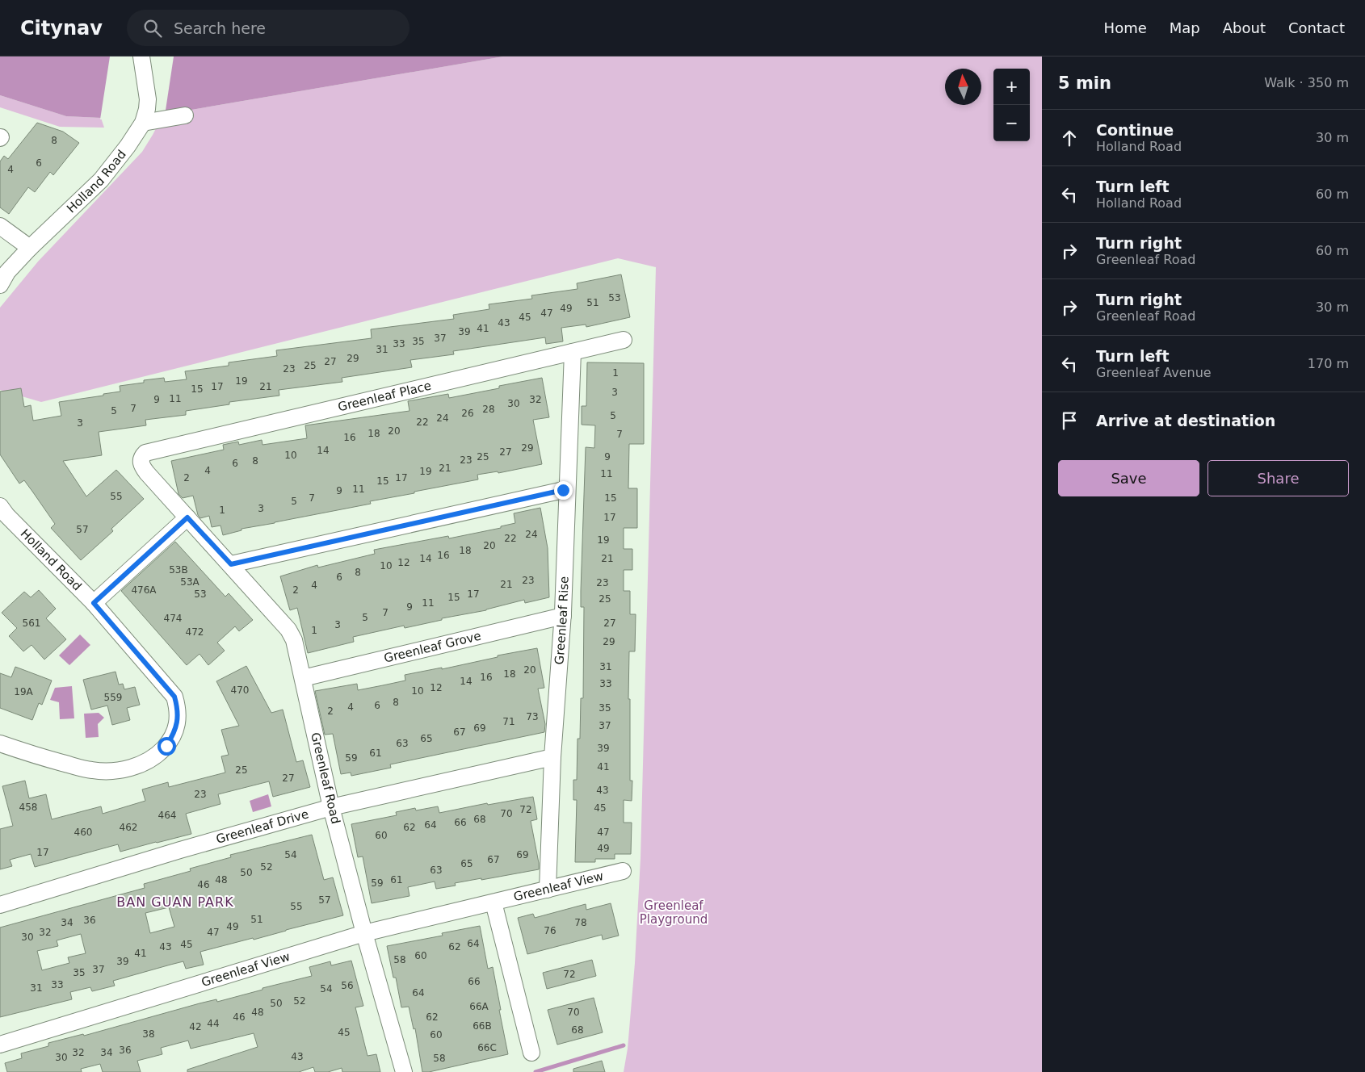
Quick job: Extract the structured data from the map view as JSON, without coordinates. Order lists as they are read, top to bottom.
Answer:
{
  "streets": {
    "street": [
      "Holland Road",
      "Greenleaf Place",
      "Greenleaf Rise",
      "Greenleaf Grove",
      "Greenleaf Road",
      "Greenleaf Drive",
      "Greenleaf View"
    ]
  },
  "crossings": [
    ["Greenleaf Place", "Greenleaf Rise"],
    ["Greenleaf Place", "Greenleaf Road"],
    ["Greenleaf Rise", "Greenleaf Grove"],
    ["Greenleaf Rise", "Greenleaf Drive"],
    ["Greenleaf Rise", "Greenleaf View"],
    ["Greenleaf Grove", "Greenleaf Road"],
    ["Greenleaf Road", "Greenleaf Drive"],
    ["Greenleaf Road", "Greenleaf View"]
  ],
  "districts": ["BAN GUAN PARK"],
  "parks": ["Greenleaf Playground"],
  "house_numbers": [
    "8",
    "6",
    "4",
    "53",
    "51",
    "49",
    "47",
    "45",
    "43",
    "41",
    "39",
    "37",
    "35",
    "33",
    "31",
    "29",
    "27",
    "25",
    "23",
    "1",
    "19",
    "17",
    "21",
    "15",
    "3",
    "11",
    "9",
    "32",
    "30",
    "7",
    "28",
    "5",
    "26",
    "5",
    "24",
    "22",
    "3",
    "20",
    "18",
    "7",
    "16",
    "29",
    "14",
    "27",
    "10",
    "25",
    "9",
    "23",
    "8",
    "6",
    "21",
    "4",
    "19",
    "11",
    "2",
    "17",
    "15",
    "11",
    "9",
    "55",
    "7",
    "15",
    "5",
    "3",
    "1",
    "17",
    "57",
    "24",
    "22",
    "19",
    "20",
    "18",
    "16",
    "14",
    "21",
    "12",
    "10",
    "53B",
    "8",
    "6",
    "23",
    "53A",
    "23",
    "21",
    "4",
    "476A",
    "2",
    "53",
    "17",
    "15",
    "25",
    "11",
    "9",
    "7",
    "5",
    "474",
    "561",
    "27",
    "3",
    "1",
    "472",
    "29",
    "31",
    "20",
    "18",
    "16",
    "14",
    "33",
    "12",
    "470",
    "10",
    "19A",
    "559",
    "8",
    "6",
    "4",
    "35",
    "2",
    "73",
    "71",
    "37",
    "69",
    "67",
    "65",
    "63",
    "39",
    "61",
    "59",
    "41",
    "25",
    "27",
    "43",
    "23",
    "458",
    "45",
    "72",
    "70",
    "464",
    "68",
    "66",
    "64",
    "462",
    "62",
    "460",
    "47",
    "60",
    "49",
    "17",
    "54",
    "69",
    "67",
    "65",
    "52",
    "63",
    "50",
    "48",
    "61",
    "59",
    "46",
    "57",
    "55",
    "51",
    "36",
    "34",
    "78",
    "49",
    "76",
    "32",
    "47",
    "30",
    "64",
    "45",
    "43",
    "62",
    "41",
    "60",
    "58",
    "39",
    "37",
    "35",
    "72",
    "66",
    "33",
    "56",
    "31",
    "54",
    "64",
    "52",
    "50",
    "66A",
    "48",
    "70",
    "46",
    "62",
    "44",
    "66B",
    "42",
    "68",
    "45",
    "38",
    "60",
    "66C",
    "36",
    "32",
    "34",
    "43",
    "30",
    "58"
  ],
  "north": "top",
  "page": {
    "header": "Citynav",
    "search": "Search here",
    "nav": [
      "Home",
      "Map",
      "About",
      "Contact"
    ],
    "heading": ["5 min", "Walk · 350 m"],
    "map_buttons": ["+", "−"],
    "list": [
      ["Continue", "Holland Road", "30 m"],
      ["Turn left", "Holland Road", "60 m"],
      ["Turn right", "Greenleaf Road", "60 m"],
      ["Turn right", "Greenleaf Road", "30 m"],
      ["Turn left", "Greenleaf Avenue", "170 m"],
      "Arrive at destination"
    ],
    "buttons": ["Save", "Share"]
  }
}
